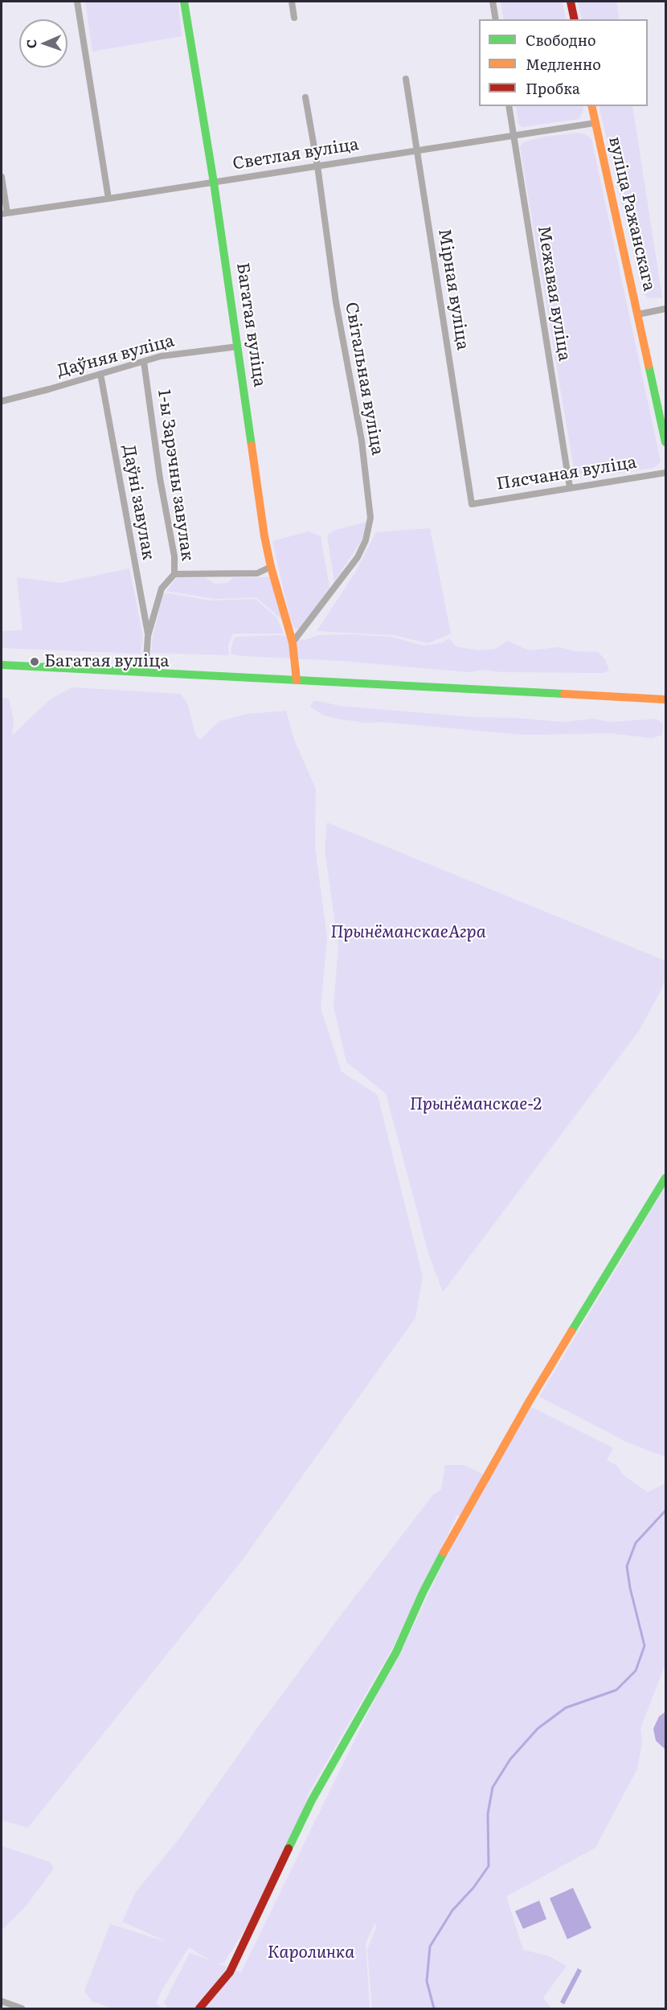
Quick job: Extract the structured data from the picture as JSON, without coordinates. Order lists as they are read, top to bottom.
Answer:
{
  "streets": {
    "street": [
      "Светлая вуліца",
      "вуліца Ражанскага",
      "Мірная вуліца",
      "Межавая вуліца",
      "Багатая вуліца",
      "Даўняя вуліца",
      "Світальная вуліца",
      "Пясчаная вуліца",
      "1-ы Зарэчны завулак",
      "Даўні завулак"
    ]
  },
  "crossings": [
    ["Светлая вуліца", "вуліца Ражанскага"],
    ["Светлая вуліца", "Мірная вуліца"],
    ["Светлая вуліца", "Межавая вуліца"],
    ["Светлая вуліца", "Багатая вуліца"],
    ["Светлая вуліца", "Світальная вуліца"],
    ["Мірная вуліца", "Пясчаная вуліца"],
    ["Межавая вуліца", "Пясчаная вуліца"],
    ["Багатая вуліца", "Даўняя вуліца"],
    ["Багатая вуліца", "Світальная вуліца"],
    ["Даўняя вуліца", "1-ы Зарэчны завулак"],
    ["Даўняя вуліца", "Даўні завулак"],
    ["1-ы Зарэчны завулак", "Даўні завулак"]
  ],
  "parks": ["ПрынёманскаеАгра", "Прынёманскае-2", "Каролинка"],
  "places": ["Багатая вуліца"],
  "legend": ["Свободно", "Медленно", "Пробка"],
  "north": "left"
}
